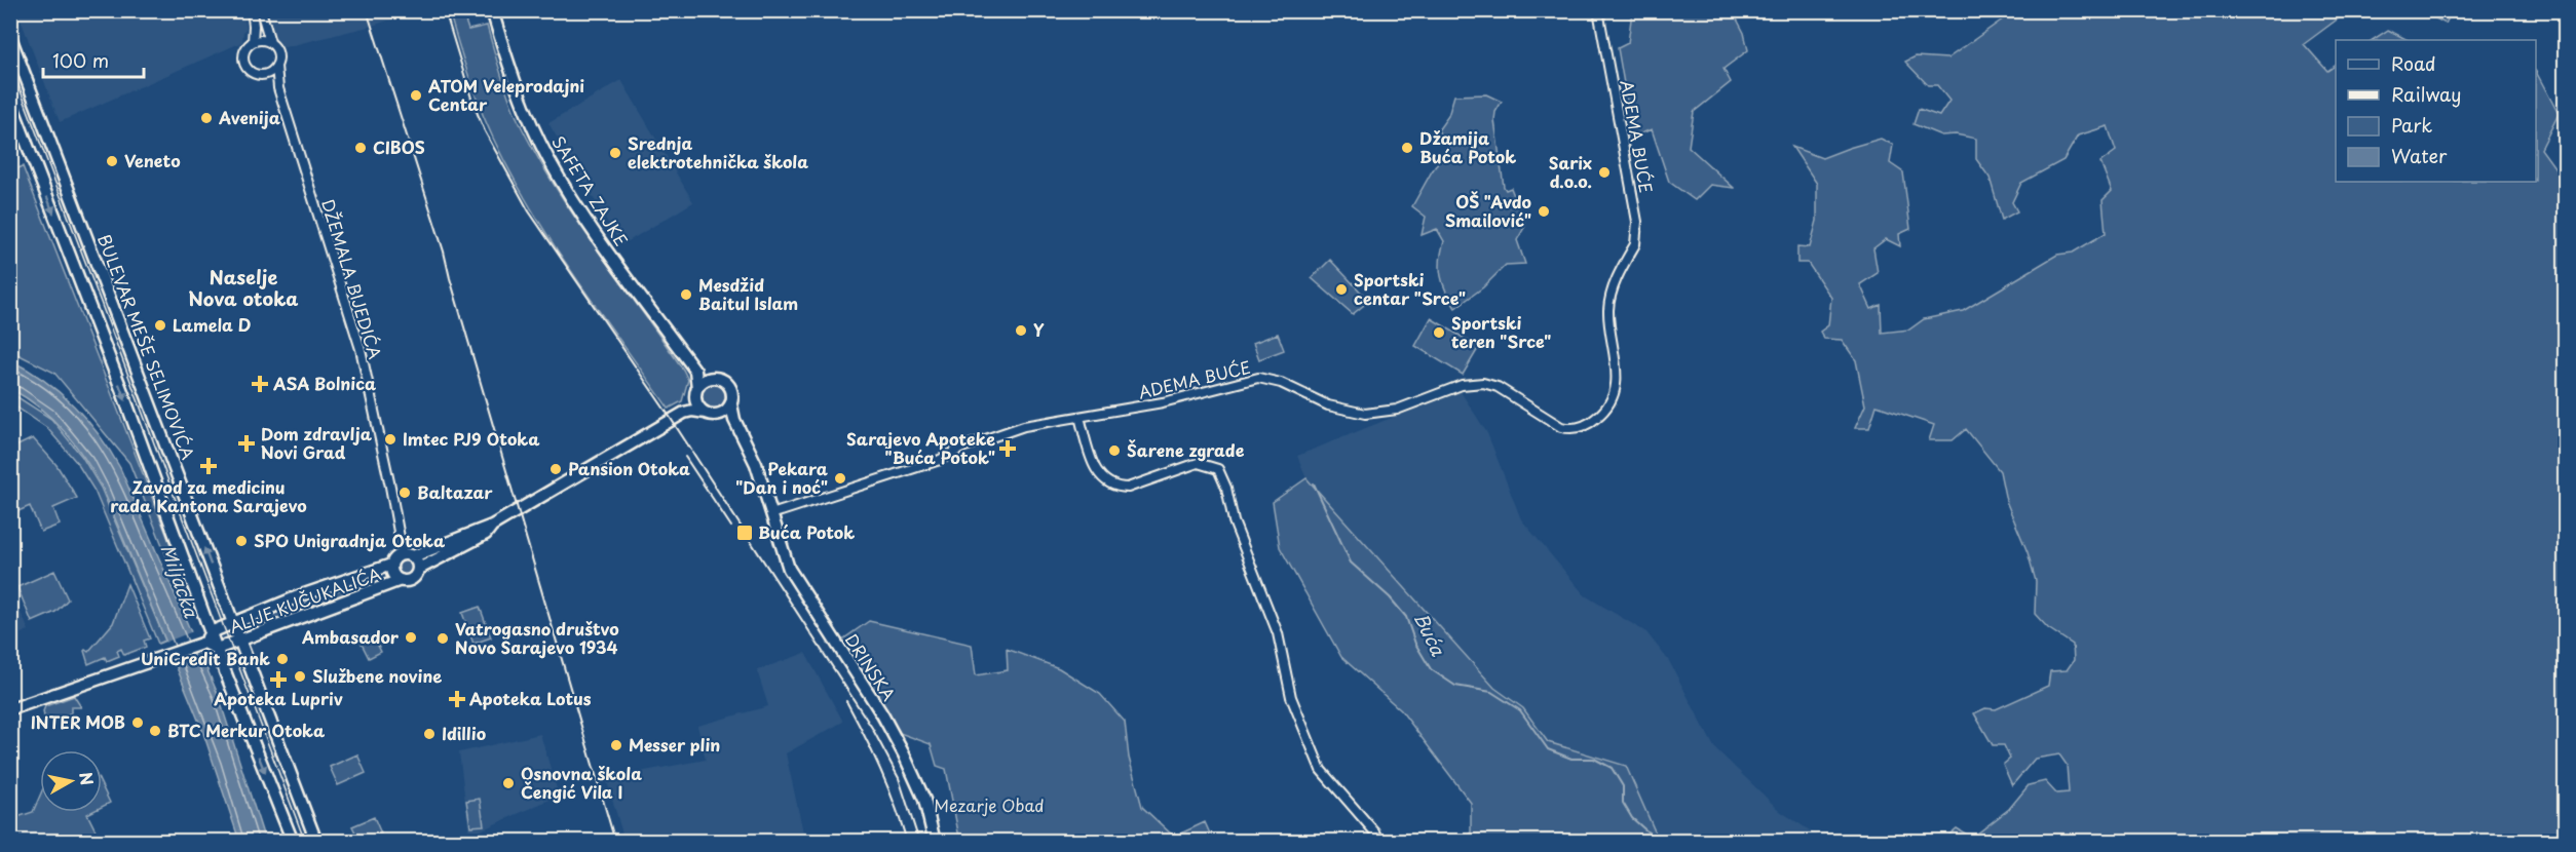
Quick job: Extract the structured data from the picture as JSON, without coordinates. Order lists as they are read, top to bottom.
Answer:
{
  "streets": {
    "main road": [
      "SAFETA ZAJKE",
      "BULEVAR MEŠE SELIMOVIĆA",
      "ALIJE KUČUKALIĆA",
      "DRINSKA"
    ],
    "street": ["ADEMA BUĆE", "DŽEMALA BIJEDIĆA"]
  },
  "crossings": [
    ["ADEMA BUĆE", "DRINSKA"],
    ["DŽEMALA BIJEDIĆA", "ALIJE KUČUKALIĆA"],
    ["BULEVAR MEŠE SELIMOVIĆA", "ALIJE KUČUKALIĆA"]
  ],
  "districts": ["Naselje Nova otoka"],
  "water": ["Miljacka", "Buća"],
  "parks": ["Mezarje Obad"],
  "places": {
    "other": [
      "ATOM Veleprodajni Centar",
      "Avenija",
      "CIBOS",
      "Džamija Buća Potok",
      "Srednja elektrotehnička škola",
      "Veneto",
      "Sarix d.o.o.",
      "OŠ \"Avdo Smailović\"",
      "Sportski centar \"Srce\"",
      "Mesdžid Baitul Islam",
      "Lamela D",
      "Y",
      "Sportski teren \"Srce\"",
      "Imtec PJ9 Otoka",
      "Šarene zgrade",
      "Pansion Otoka",
      "Pekara \"Dan i noć\"",
      "Baltazar",
      "SPO Unigradnja Otoka",
      "Ambasador",
      "Vatrogasno društvo Novo Sarajevo 1934",
      "UniCredit Bank",
      "Službene novine",
      "INTER MOB",
      "BTC Merkur Otoka",
      "Idillio",
      "Messer plin",
      "Osnovna škola Čengić Vila I"
    ],
    "health": [
      "ASA Bolnica",
      "Dom zdravlja Novi Grad",
      "Sarajevo Apoteke \"Buća Potok\"",
      "Zavod za medicinu rada Kantona Sarajevo",
      "Apoteka Lupriv",
      "Apoteka Lotus"
    ],
    "transit": ["Buća Potok"]
  },
  "legend": [
    "Road",
    "Railway",
    "Park",
    "Water"
  ],
  "scale_bar": "100 m",
  "north": "right"
}
